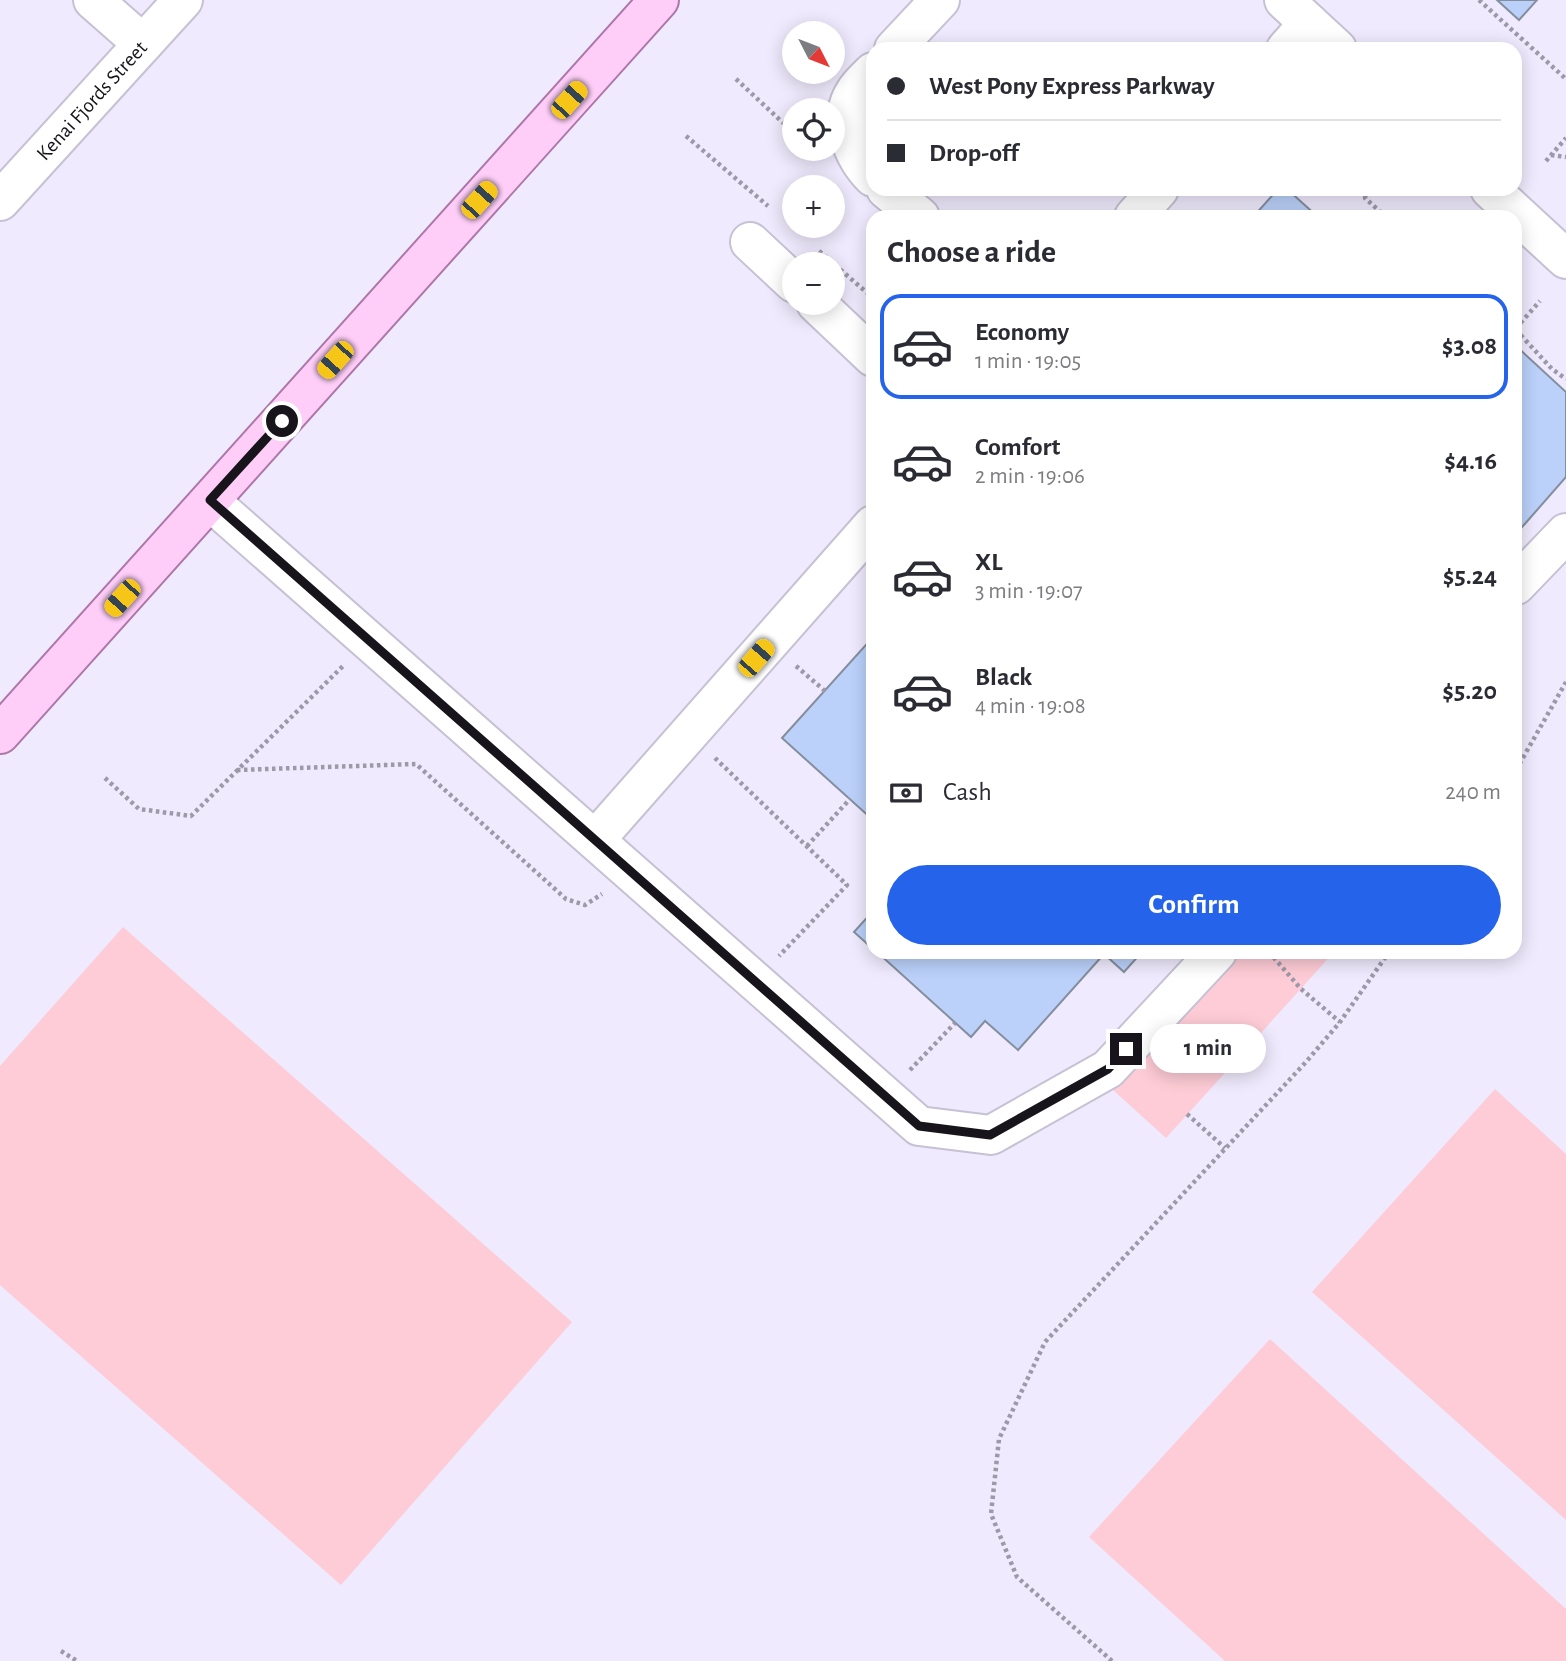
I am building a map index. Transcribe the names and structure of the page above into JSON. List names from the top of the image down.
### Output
{
  "streets": {
    "street": ["Kenai Fjords Street"]
  },
  "north": "bottom right",
  "page": {
    "map_buttons": ["+", "−"],
    "banner": ["West Pony Express Parkway", "Drop-off"],
    "heading": "Choose a ride",
    "list": [
      {
        "name": "Economy",
        "note": "1 min · 19:05",
        "value": "$3.08"
      },
      {
        "name": "Comfort",
        "note": "2 min · 19:06",
        "value": "$4.16"
      },
      {
        "name": "XL",
        "note": "3 min · 19:07",
        "value": "$5.24"
      },
      {
        "name": "Black",
        "note": "4 min · 19:08",
        "value": "$5.20"
      }
    ],
    "pay": ["Cash", "240 m"],
    "buttons": "Confirm",
    "bubble": "1 min"
  }
}
